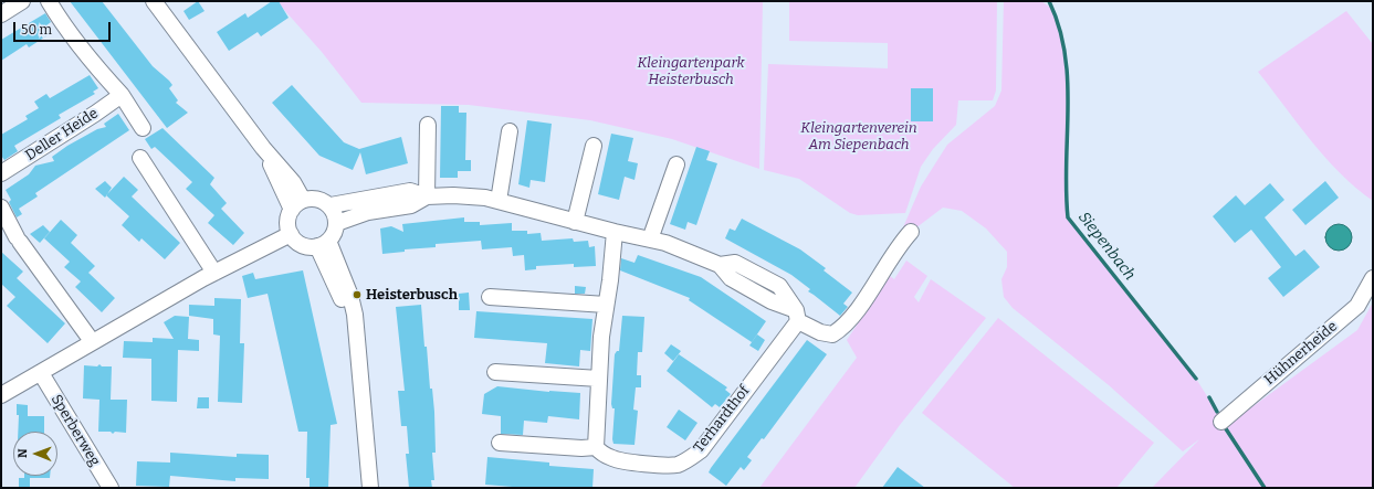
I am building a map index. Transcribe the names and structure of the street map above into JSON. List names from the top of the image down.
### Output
{
  "streets": {
    "street": [
      "Deller Heide",
      "Hühnerheide",
      "Terhardthof",
      "Sperberweg"
    ]
  },
  "water": ["Siepenbach"],
  "parks": ["Kleingartenpark Heisterbusch", "Kleingartenverein Am Siepenbach"],
  "places": ["Heisterbusch"],
  "scale_bar": "50 m",
  "north": "left"
}
